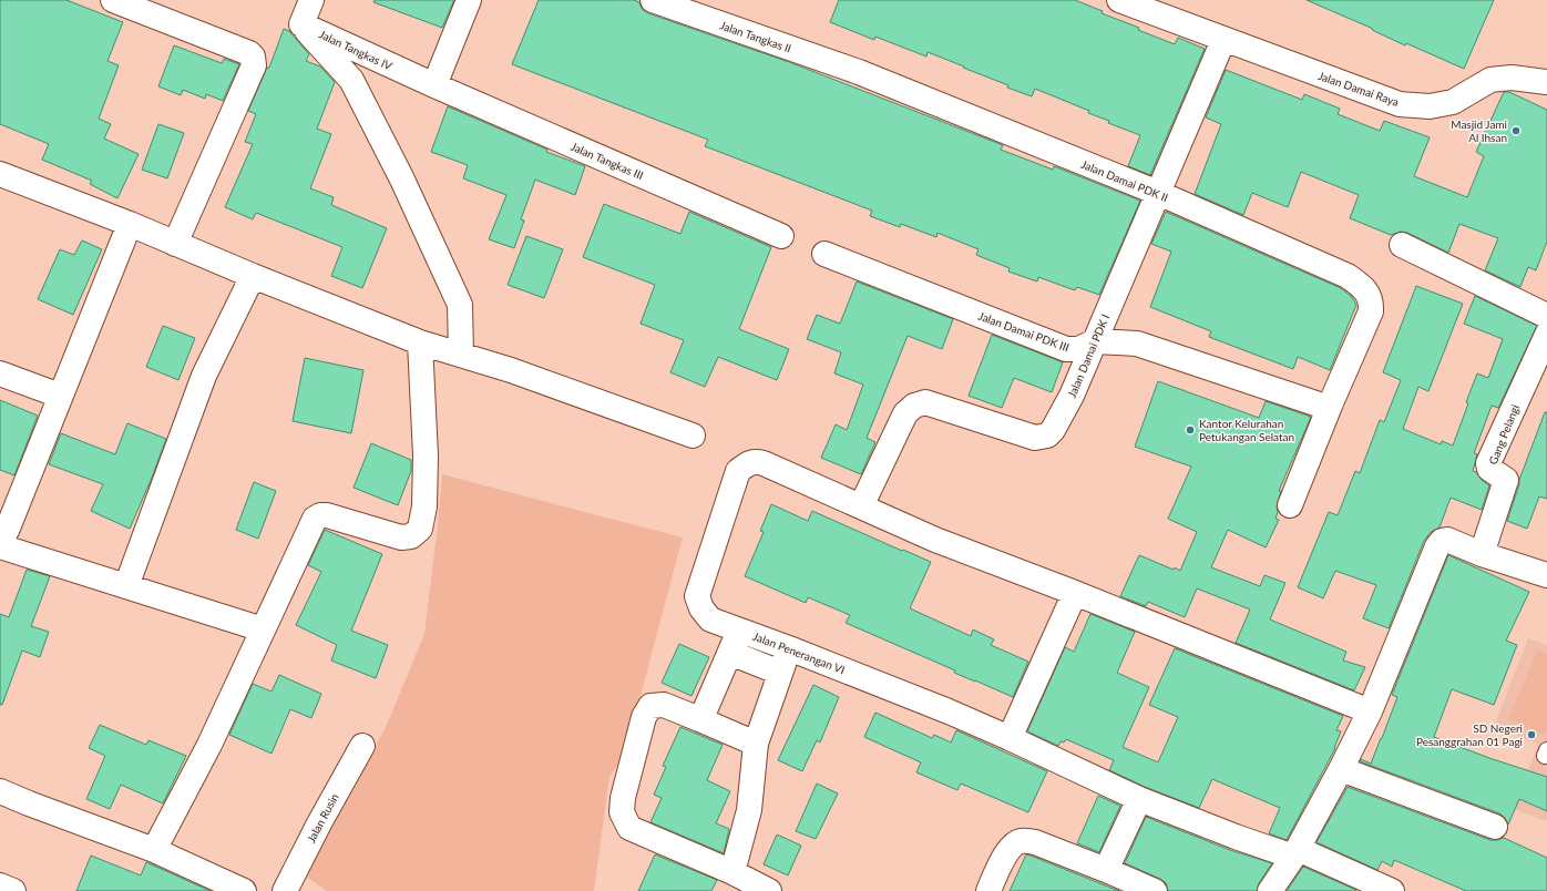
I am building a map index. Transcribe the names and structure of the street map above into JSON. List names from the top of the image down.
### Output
{
  "streets": {
    "street": [
      "Jalan Tangkas II",
      "Jalan Tangkas IV",
      "Jalan Damai Raya",
      "Jalan Tangkas III",
      "Jalan Damai PDK II",
      "Jalan Damai PDK III",
      "Jalan Damai PDK I",
      "Gang Pelangi",
      "Jalan Penerangan VI",
      "Jalan Rusin"
    ]
  },
  "crossings": [
    ["Jalan Tangkas II", "Jalan Damai PDK II"],
    ["Jalan Tangkas IV", "Jalan Tangkas III"],
    ["Jalan Damai Raya", "Jalan Damai PDK I"],
    ["Jalan Damai PDK II", "Jalan Damai PDK III"],
    ["Jalan Damai PDK II", "Jalan Damai PDK I"],
    ["Jalan Damai PDK III", "Jalan Damai PDK I"]
  ],
  "places": ["Masjid Jami Al Ihsan", "Kantor Kelurahan Petukangan Selatan", "SD Negeri Pesanggrahan 01 Pagi"]
}
